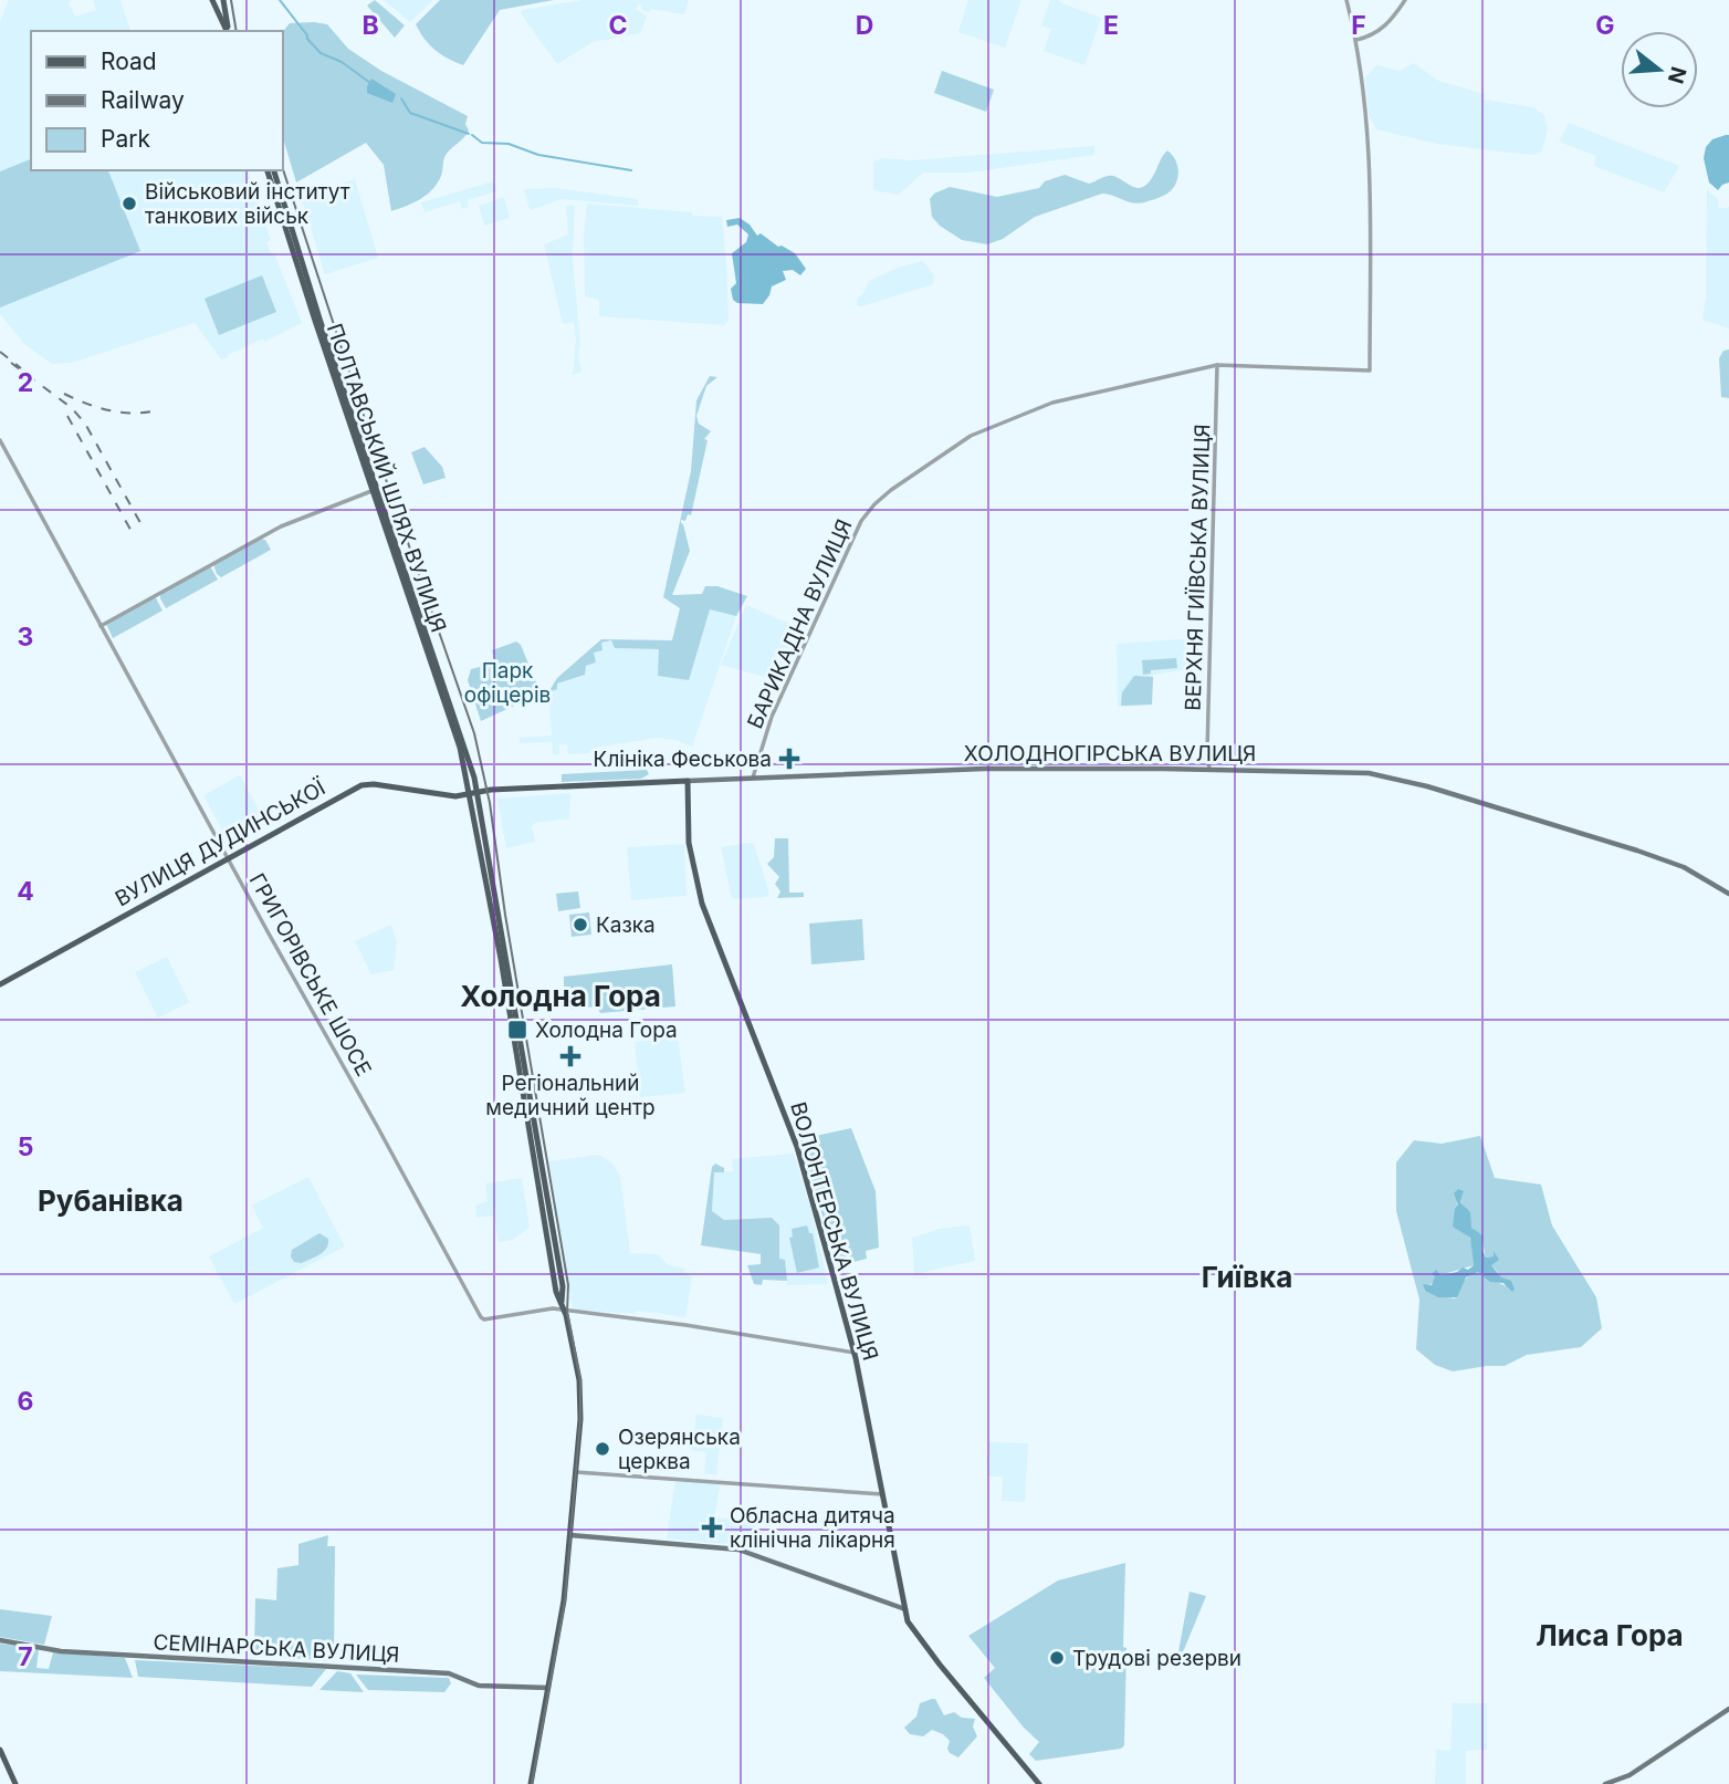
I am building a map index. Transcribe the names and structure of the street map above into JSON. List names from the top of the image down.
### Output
{
  "streets": {
    "main road": [
      "ПОЛТАВСЬКИЙ ШЛЯХ ВУЛИЦЯ",
      "ХОЛОДНОГІРСЬКА ВУЛИЦЯ",
      "ВУЛИЦЯ ДУДИНСЬКОЇ",
      "ВОЛОНТЕРСЬКА ВУЛИЦЯ",
      "СЕМІНАРСЬКА ВУЛИЦЯ"
    ],
    "street": ["ВЕРХНЯ ГИЇВСЬКА ВУЛИЦЯ", "БАРИКАДНА ВУЛИЦЯ", "ГРИГОРІВСЬКЕ ШОСЕ"]
  },
  "crossings": [
    ["ПОЛТАВСЬКИЙ ШЛЯХ ВУЛИЦЯ", "ХОЛОДНОГІРСЬКА ВУЛИЦЯ"],
    ["ПОЛТАВСЬКИЙ ШЛЯХ ВУЛИЦЯ", "ВУЛИЦЯ ДУДИНСЬКОЇ"],
    ["ПОЛТАВСЬКИЙ ШЛЯХ ВУЛИЦЯ", "ГРИГОРІВСЬКЕ ШОСЕ"],
    ["ПОЛТАВСЬКИЙ ШЛЯХ ВУЛИЦЯ", "СЕМІНАРСЬКА ВУЛИЦЯ"],
    ["ВЕРХНЯ ГИЇВСЬКА ВУЛИЦЯ", "БАРИКАДНА ВУЛИЦЯ"],
    ["ВЕРХНЯ ГИЇВСЬКА ВУЛИЦЯ", "ХОЛОДНОГІРСЬКА ВУЛИЦЯ"],
    ["БАРИКАДНА ВУЛИЦЯ", "ХОЛОДНОГІРСЬКА ВУЛИЦЯ"],
    ["ХОЛОДНОГІРСЬКА ВУЛИЦЯ", "ВУЛИЦЯ ДУДИНСЬКОЇ"],
    ["ХОЛОДНОГІРСЬКА ВУЛИЦЯ", "ВОЛОНТЕРСЬКА ВУЛИЦЯ"],
    ["ВУЛИЦЯ ДУДИНСЬКОЇ", "ГРИГОРІВСЬКЕ ШОСЕ"]
  ],
  "districts": [
    "Холодна Гора",
    "Рубанівка",
    "Гиївка",
    "Лиса Гора"
  ],
  "parks": ["Парк офіцерів"],
  "places": {
    "other": [
      "Військовий інститут танкових військ",
      "Казка",
      "Озерянська церква",
      "Трудові резерви"
    ],
    "health": ["Клініка Феськова", "Регіональний медичний центр", "Обласна дитяча клінічна лікарня"],
    "transit": ["Холодна Гора"]
  },
  "legend": ["Road", "Railway", "Park"],
  "north": "right",
  "grid": {
    "columns": [
      "B",
      "C",
      "D",
      "E",
      "F",
      "G"
    ],
    "rows": [
      "2",
      "3",
      "4",
      "5",
      "6",
      "7"
    ]
  }
}
